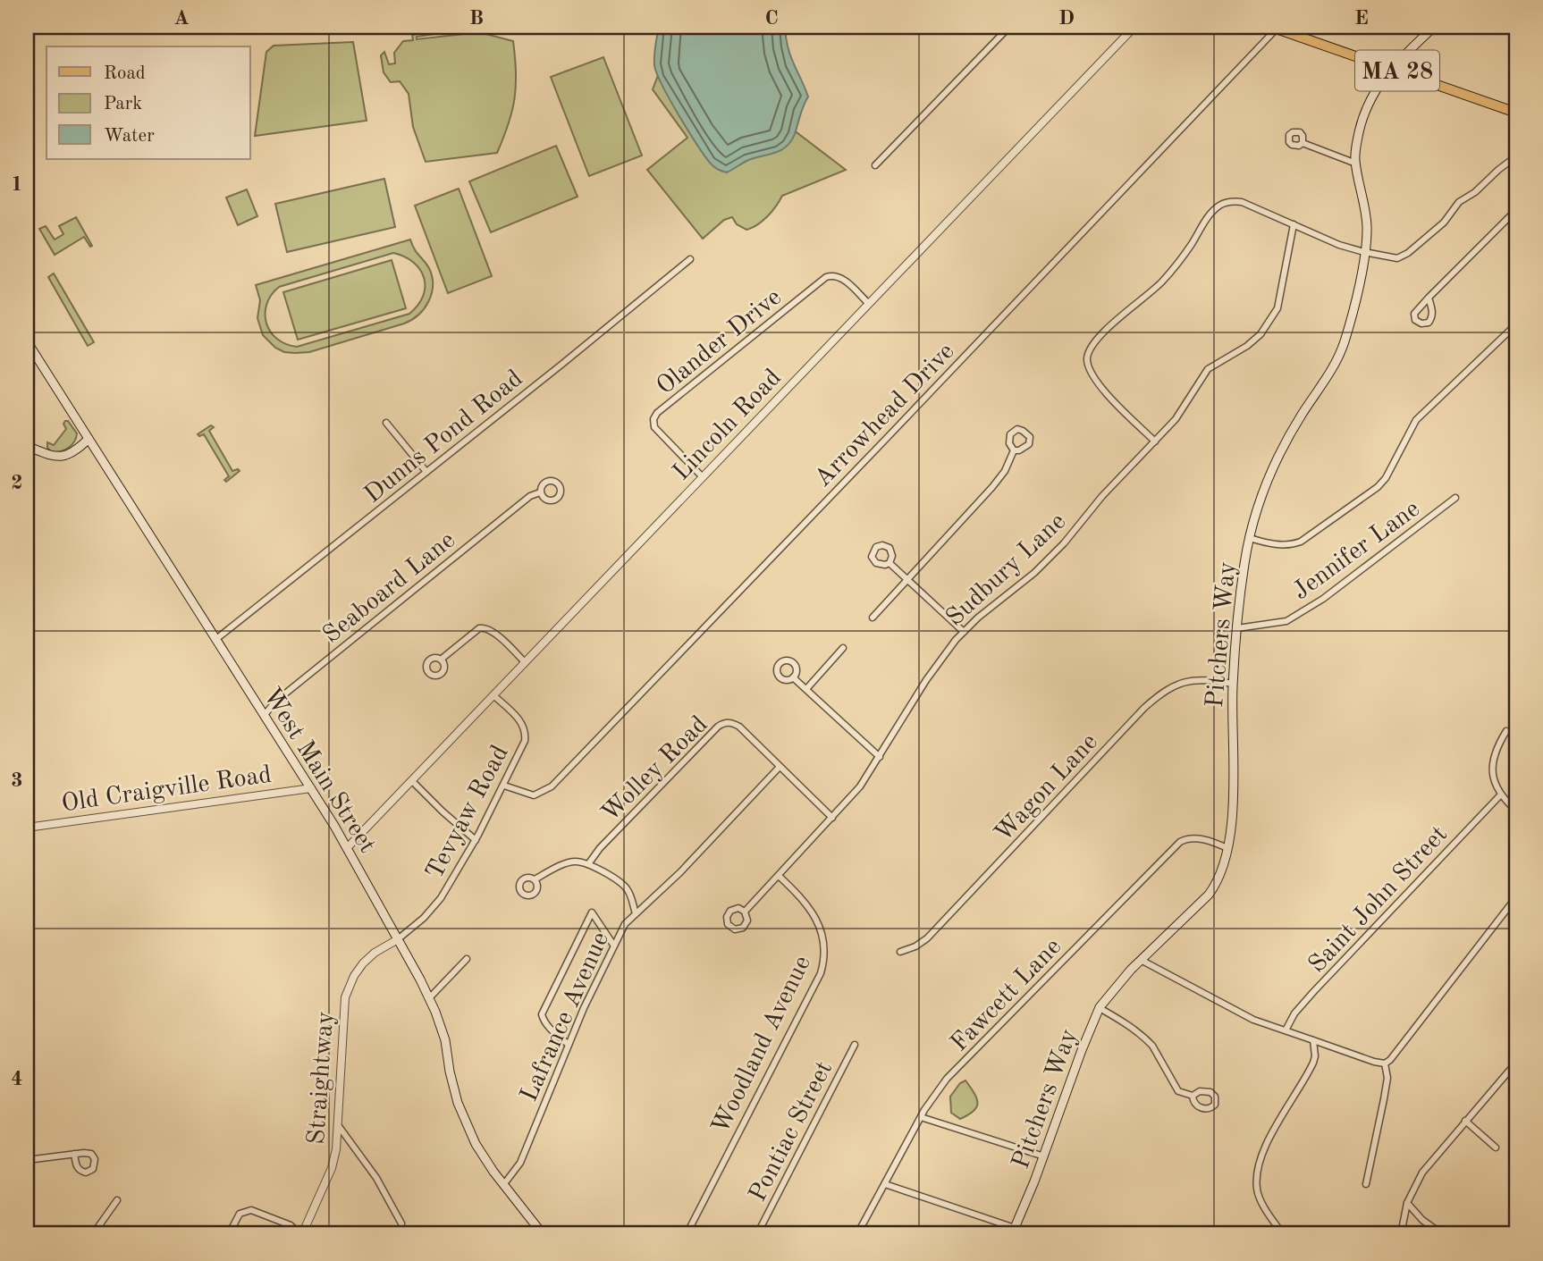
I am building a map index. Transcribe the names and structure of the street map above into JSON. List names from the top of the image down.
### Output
{
  "streets": {
    "main road": ["MA 28", "Pitchers Way", "West Main Street"],
    "street": [
      "Olander Drive",
      "Arrowhead Drive",
      "Lincoln Road",
      "Dunns Pond Road",
      "Jennifer Lane",
      "Sudbury Lane",
      "Seaboard Lane",
      "Wolley Road",
      "Wagon Lane",
      "Old Craigville Road",
      "Tevyaw Road",
      "Saint John Street",
      "Fawcett Lane",
      "Lafrance Avenue",
      "Woodland Avenue",
      "Straightway",
      "Pontiac Street"
    ]
  },
  "crossings": [
    ["MA 28", "Arrowhead Drive"],
    ["MA 28", "Pitchers Way"],
    ["Olander Drive", "Lincoln Road"],
    ["Arrowhead Drive", "Tevyaw Road"],
    ["Lincoln Road", "West Main Street"],
    ["Lincoln Road", "Tevyaw Road"],
    ["Dunns Pond Road", "West Main Street"],
    ["Jennifer Lane", "Pitchers Way"],
    ["Sudbury Lane", "Wolley Road"],
    ["Sudbury Lane", "Woodland Avenue"],
    ["Seaboard Lane", "West Main Street"],
    ["Pitchers Way", "Wagon Lane"],
    ["Pitchers Way", "Fawcett Lane"],
    ["Wolley Road", "Lafrance Avenue"],
    ["West Main Street", "Old Craigville Road"],
    ["West Main Street", "Tevyaw Road"],
    ["West Main Street", "Lafrance Avenue"],
    ["West Main Street", "Straightway"],
    ["Tevyaw Road", "Straightway"]
  ],
  "legend": ["Road", "Park", "Water"],
  "grid": {
    "columns": [
      "A",
      "B",
      "C",
      "D",
      "E"
    ],
    "rows": [
      "1",
      "2",
      "3",
      "4"
    ]
  }
}
